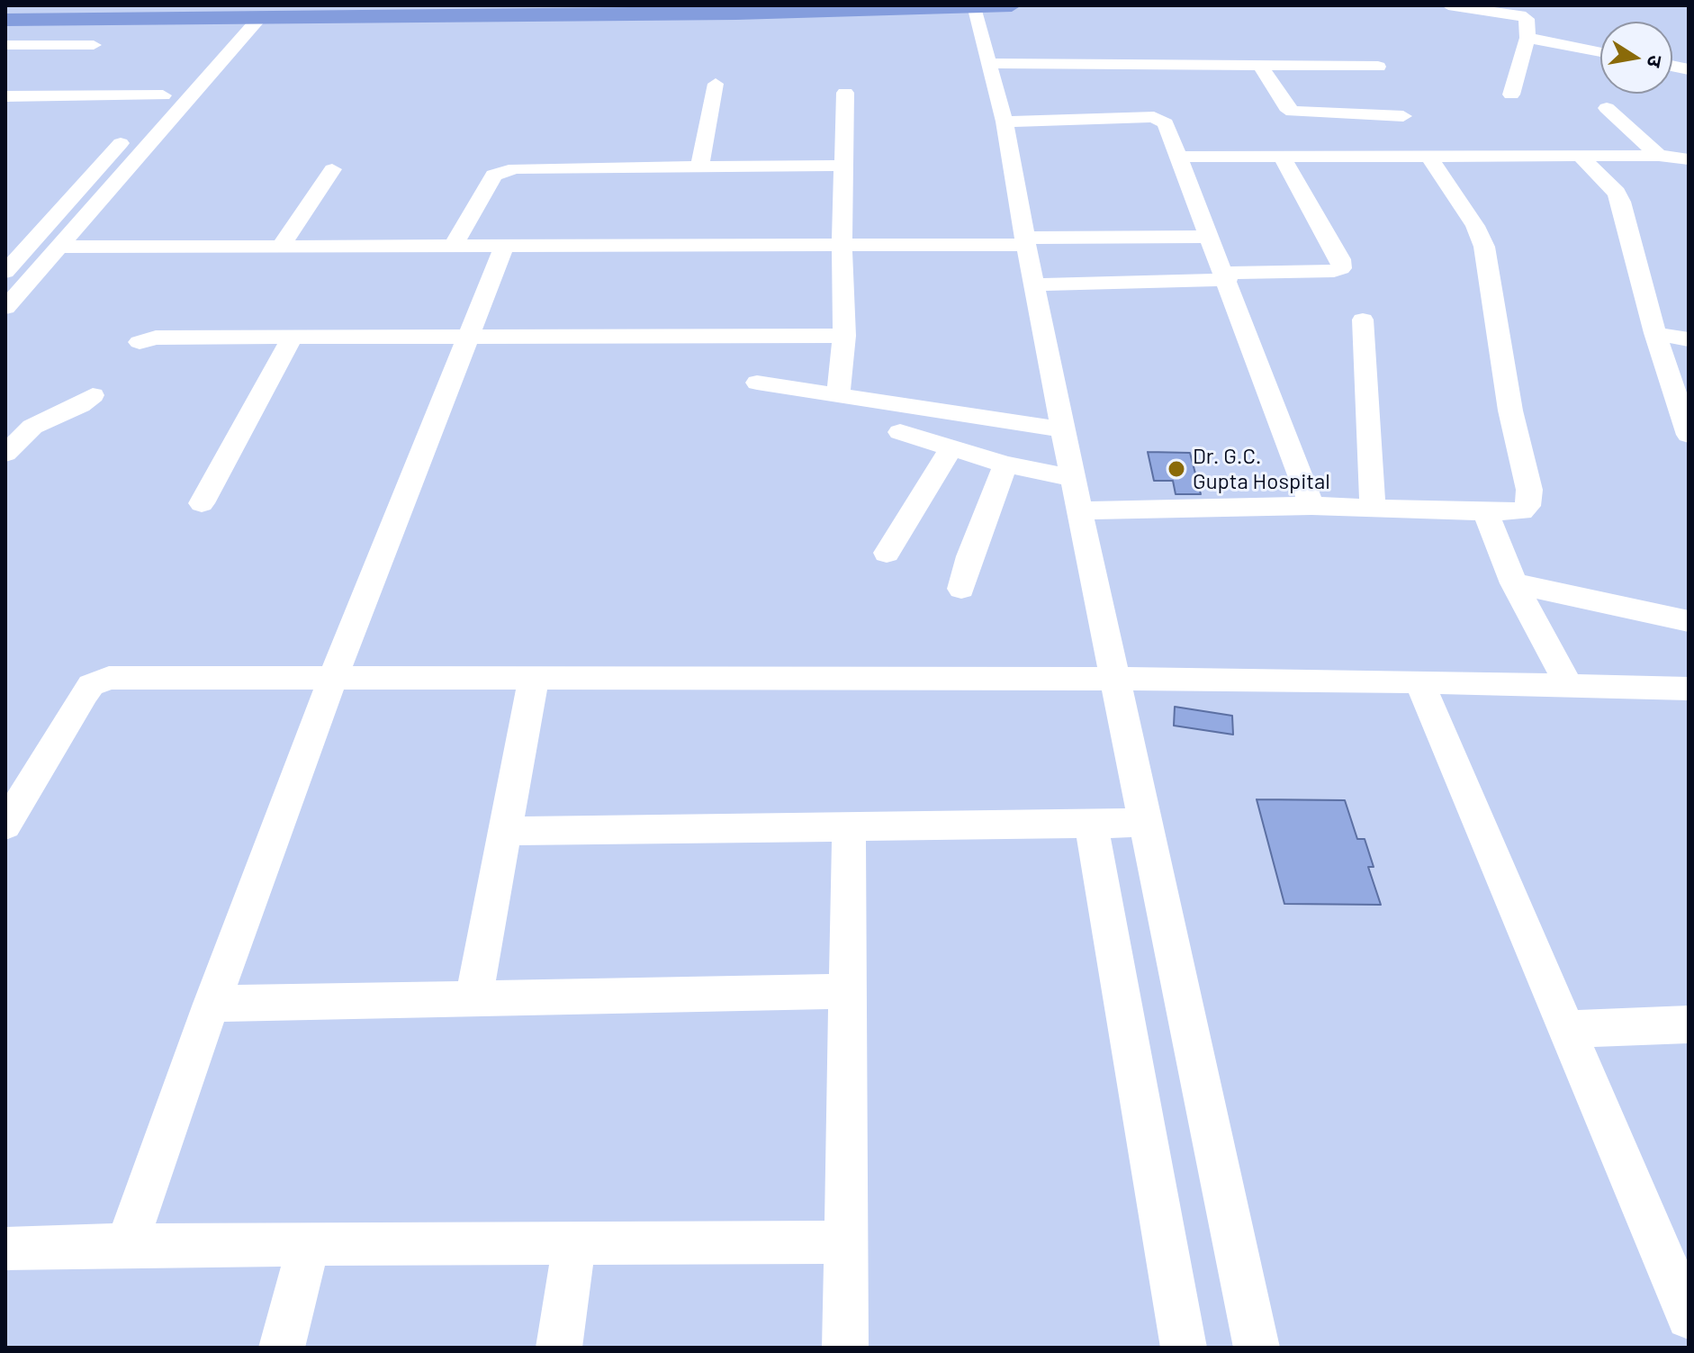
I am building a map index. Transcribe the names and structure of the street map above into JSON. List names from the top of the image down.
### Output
{
  "places": ["Dr. G.C. Gupta Hospital"],
  "north": "right"
}
